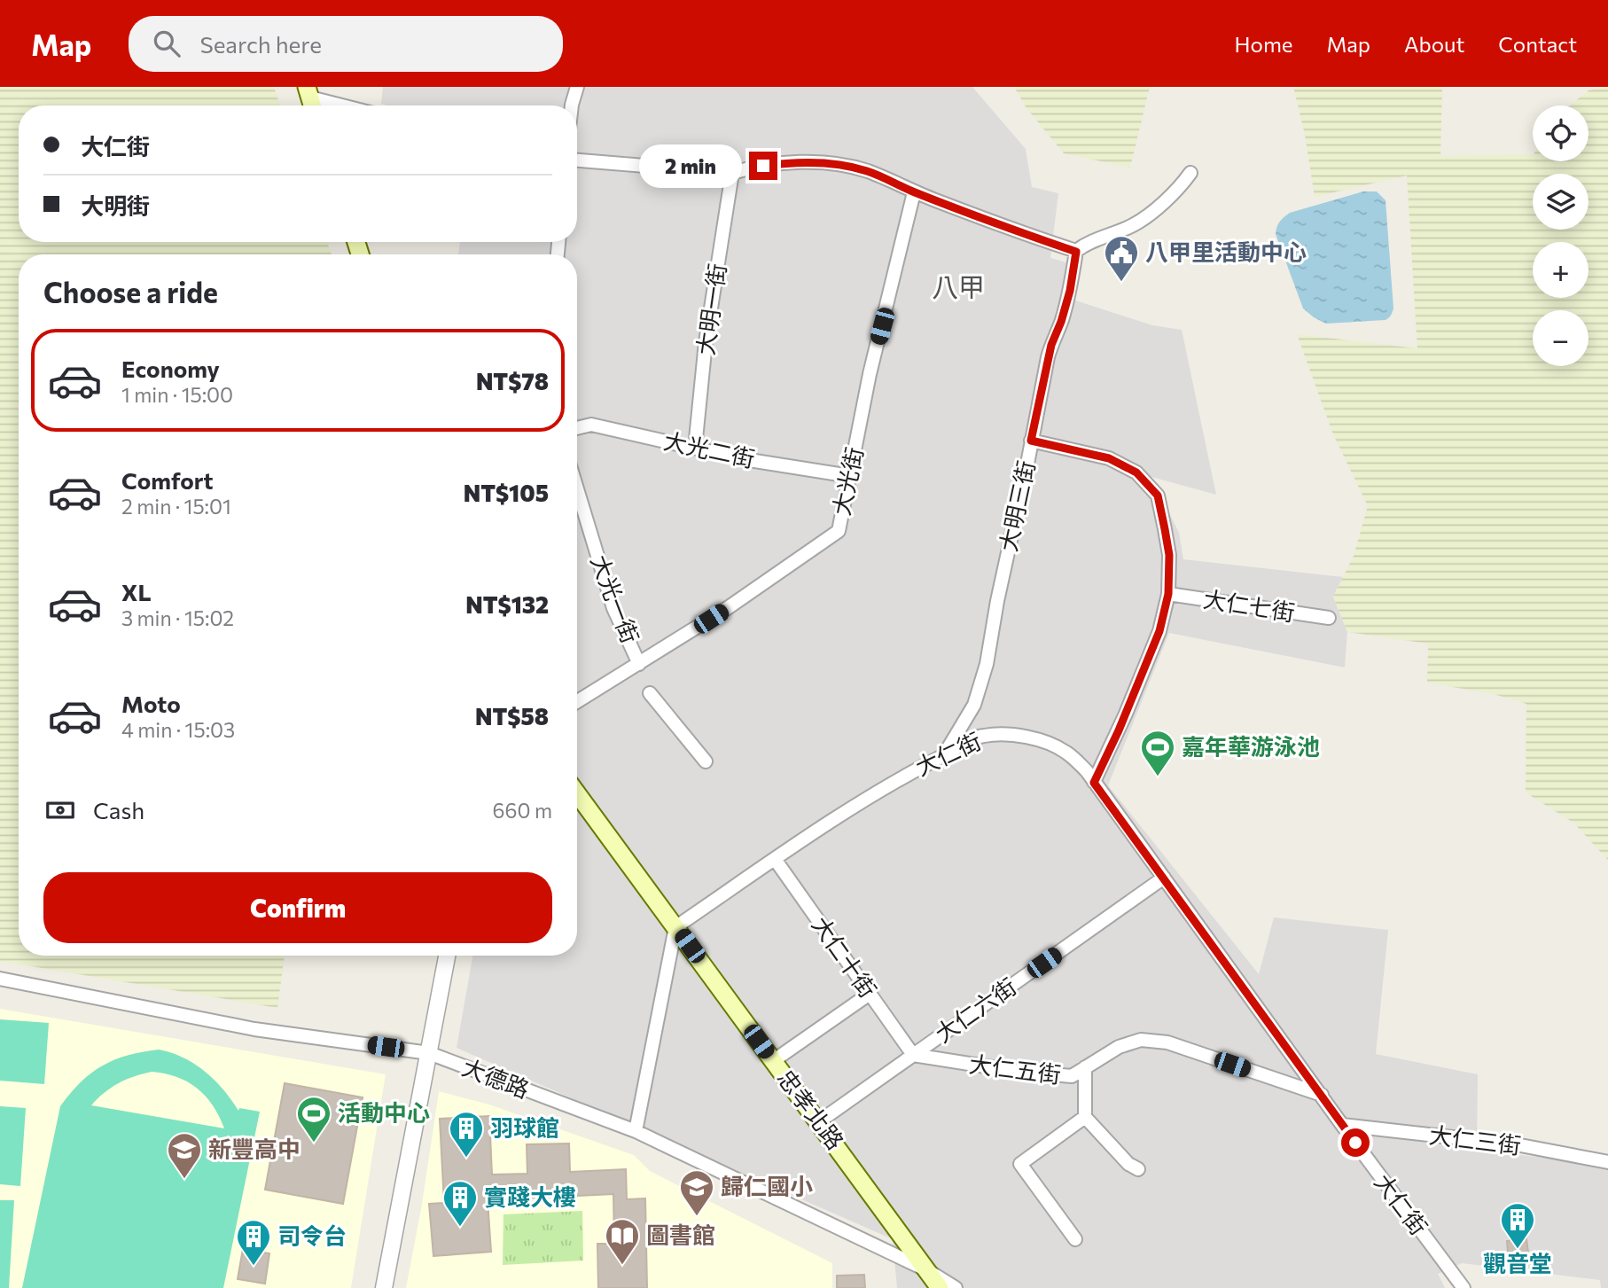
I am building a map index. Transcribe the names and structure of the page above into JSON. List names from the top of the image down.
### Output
{
  "streets": {
    "main road": ["忠孝北路"],
    "street": [
      "大明一街",
      "大光二街",
      "大光街",
      "大明三街",
      "大光一街",
      "大仁七街",
      "大仁街",
      "大仁十街",
      "大仁六街",
      "大仁五街",
      "大德路",
      "大仁三街"
    ]
  },
  "crossings": [
    ["大明一街", "大光二街"],
    ["大光二街", "大光街"],
    ["大光街", "大光一街"],
    ["大明三街", "大仁街"],
    ["大仁街", "大仁十街"],
    ["大仁街", "大仁六街"],
    ["大仁街", "大仁五街"],
    ["大仁街", "忠孝北路"],
    ["大仁街", "大仁三街"],
    ["大仁十街", "大仁六街"],
    ["大仁十街", "大仁五街"],
    ["大仁六街", "大仁五街"],
    ["大仁六街", "忠孝北路"],
    ["大德路", "忠孝北路"]
  ],
  "districts": ["八甲"],
  "places": {
    "public building": ["八甲里活動中心"],
    "sports": ["嘉年華游泳池", "活動中心"],
    "building": [
      "羽球館",
      "實踐大樓",
      "觀音堂",
      "司令台"
    ],
    "school or university": ["新豐高中", "歸仁國小"],
    "library": ["圖書館"]
  },
  "page": {
    "header": "Map",
    "search": "Search here",
    "nav": [
      "Home",
      "Map",
      "About",
      "Contact"
    ],
    "map_buttons": ["+", "−"],
    "banner": ["大仁街", "大明街"],
    "bubble": "2 min",
    "heading": "Choose a ride",
    "list": [
      {
        "name": "Economy",
        "note": "1 min · 15:00",
        "value": "NT$78"
      },
      {
        "name": "Comfort",
        "note": "2 min · 15:01",
        "value": "NT$105"
      },
      {
        "name": "XL",
        "note": "3 min · 15:02",
        "value": "NT$132"
      },
      {
        "name": "Moto",
        "note": "4 min · 15:03",
        "value": "NT$58"
      }
    ],
    "pay": ["Cash", "660 m"],
    "buttons": "Confirm"
  }
}
